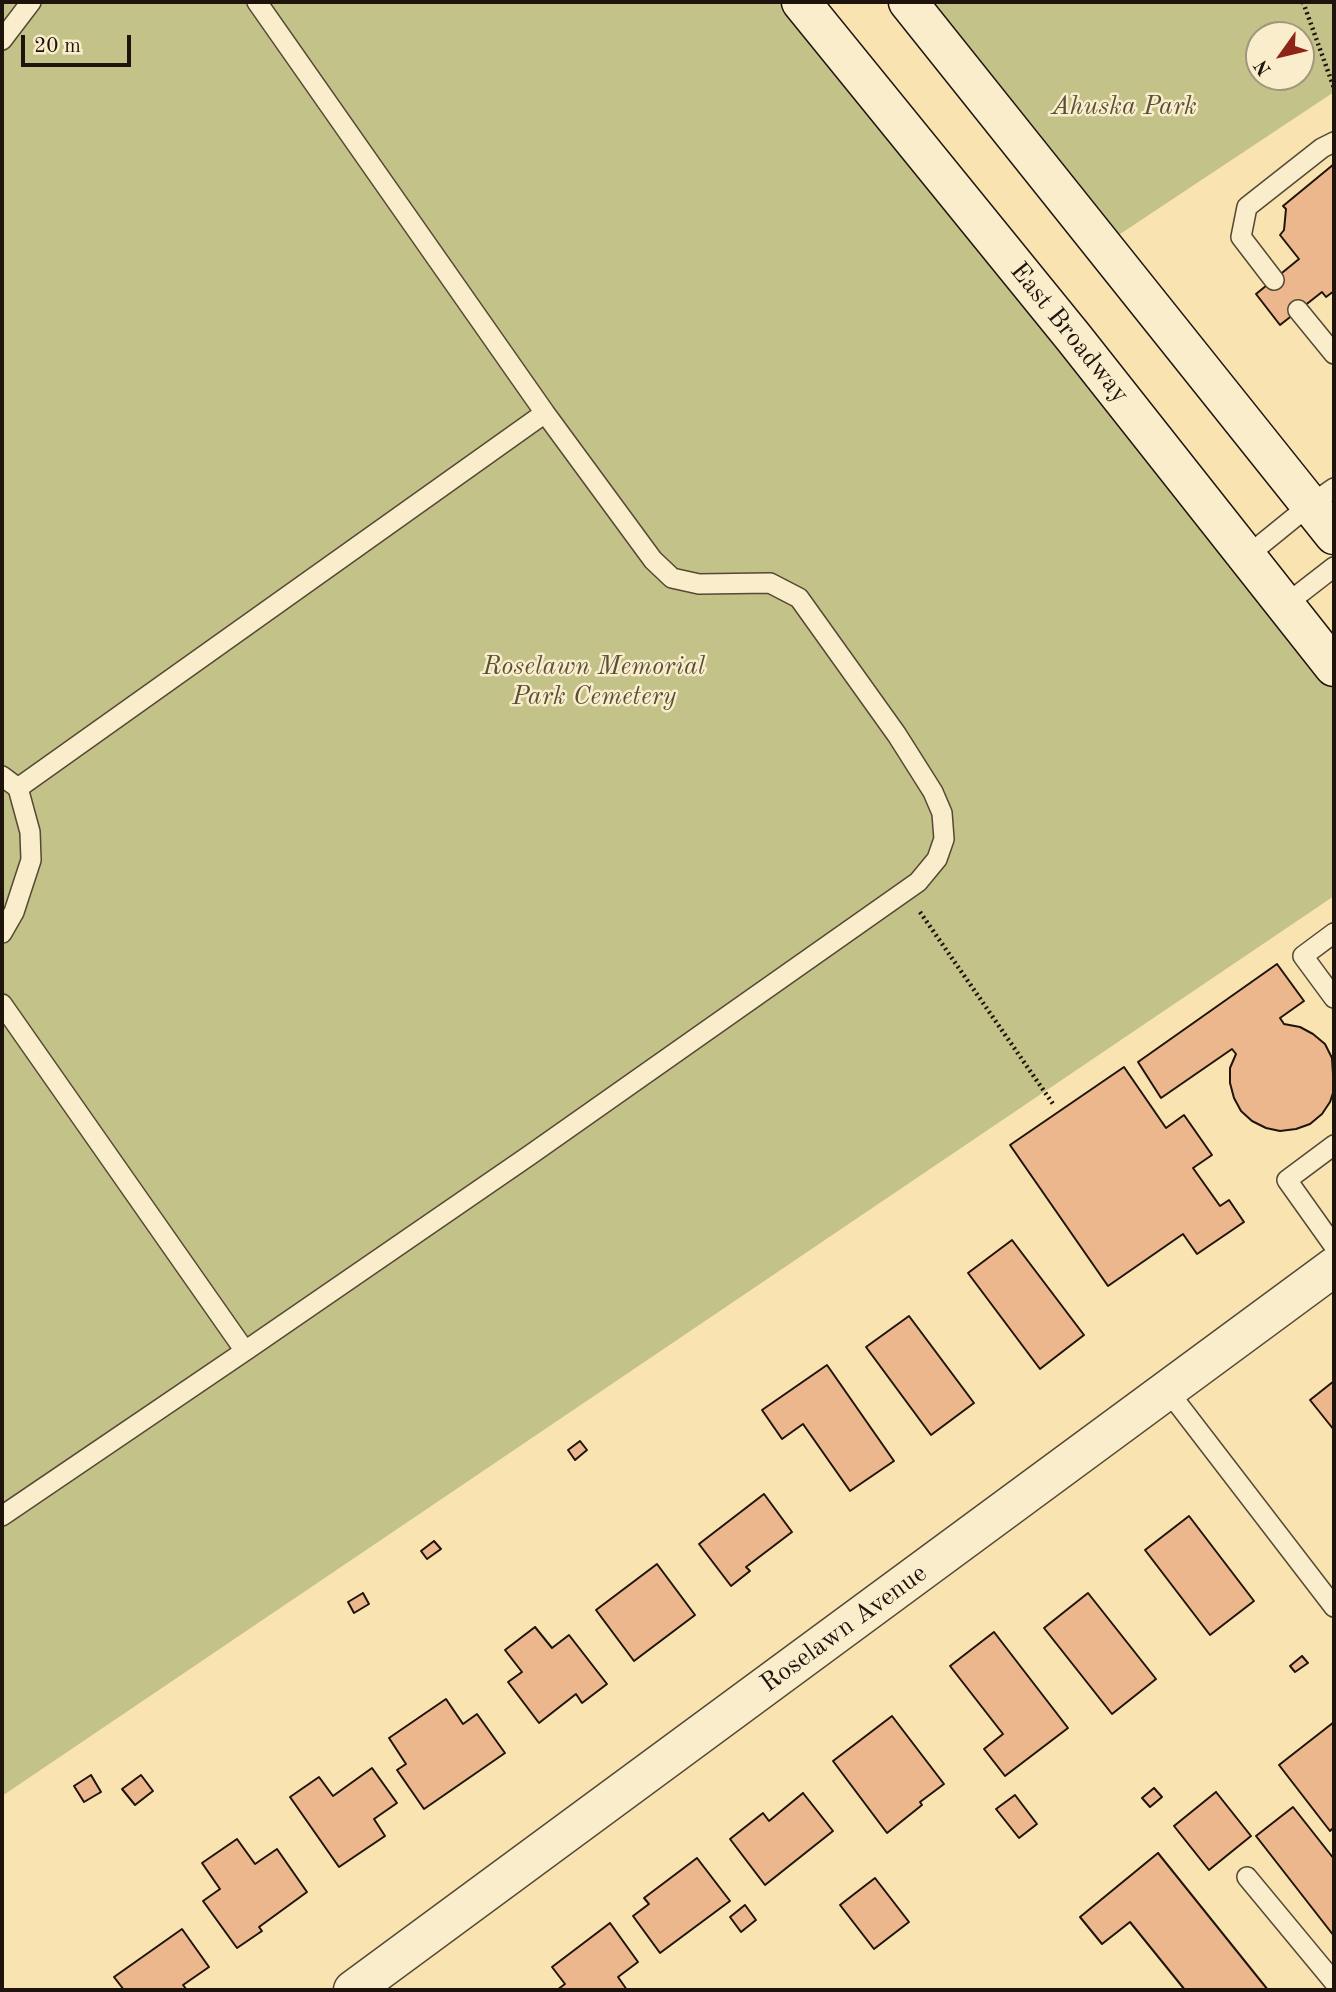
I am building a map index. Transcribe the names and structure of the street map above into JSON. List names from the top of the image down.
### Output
{
  "streets": {
    "street": ["East Broadway", "Roselawn Avenue"]
  },
  "parks": ["Ahuska Park", "Roselawn Memorial Park Cemetery"],
  "scale_bar": "20 m",
  "north": "bottom left"
}
